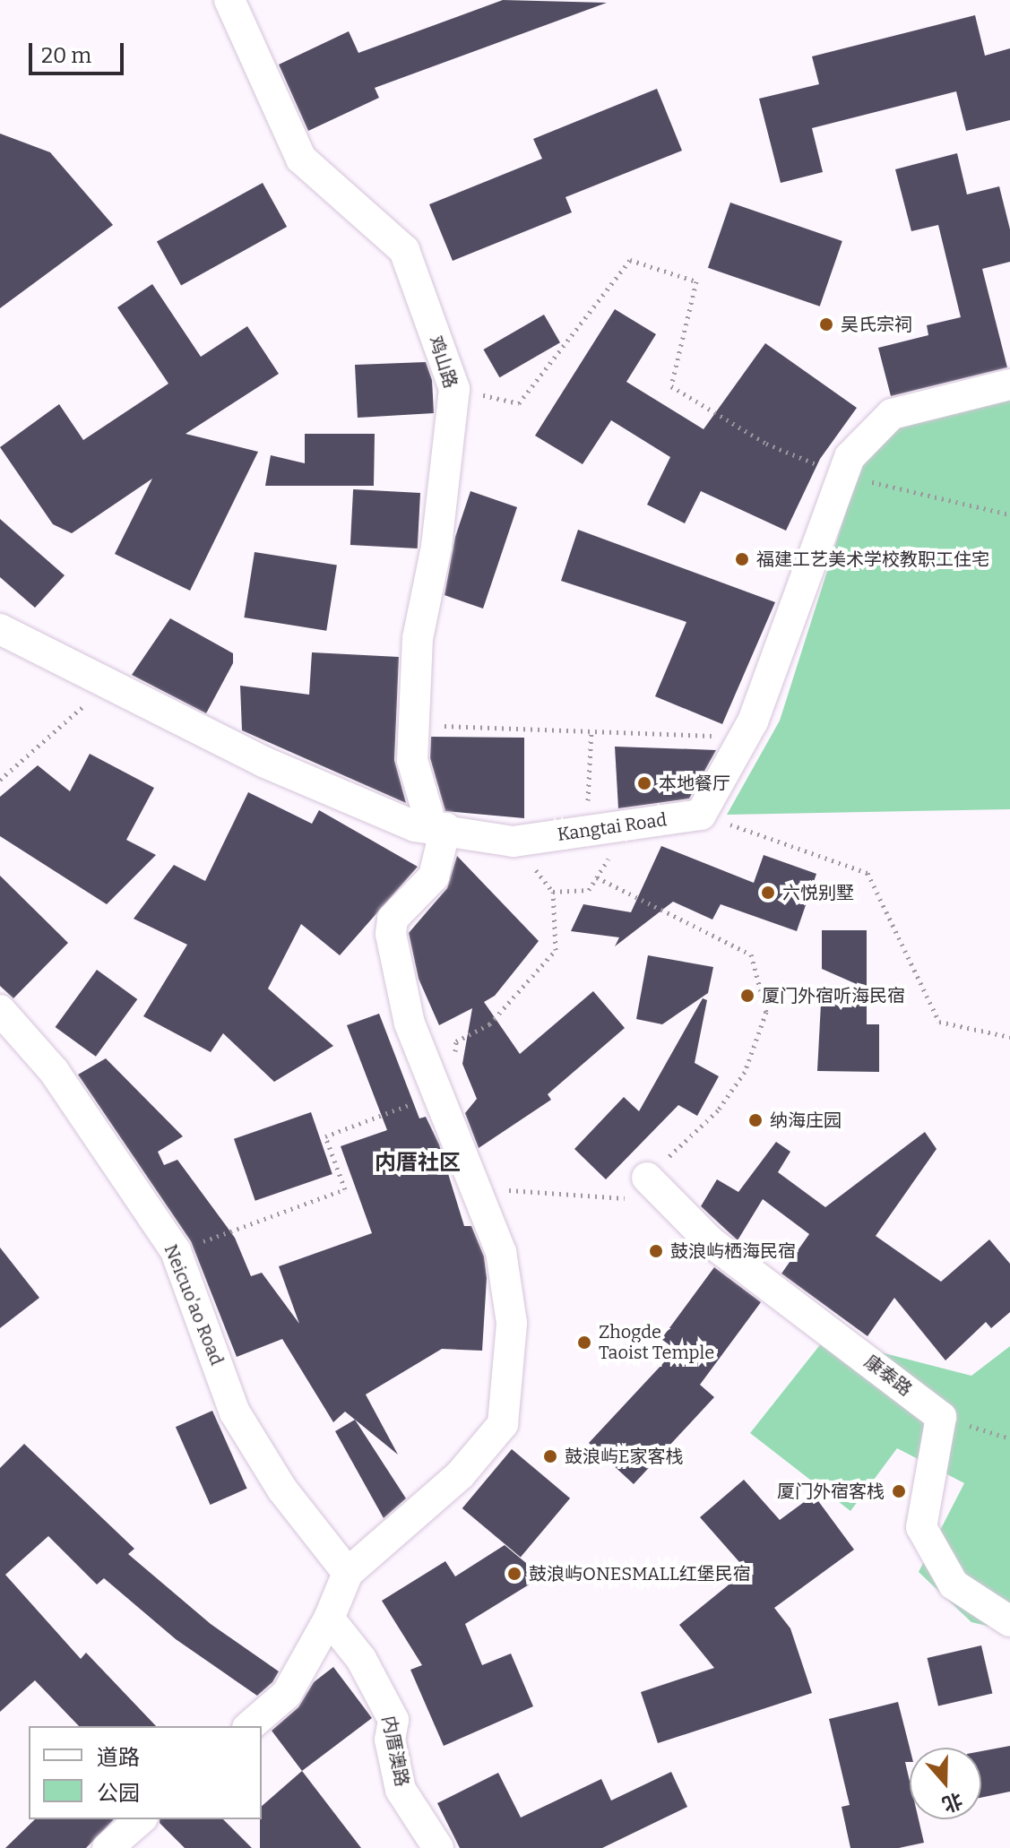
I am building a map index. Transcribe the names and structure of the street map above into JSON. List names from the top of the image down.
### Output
{
  "streets": {
    "street": [
      "鸡山路",
      "Kangtai Road",
      "Neicuo'ao Road",
      "康泰路",
      "内厝澳路"
    ]
  },
  "crossings": [
    ["鸡山路", "Kangtai Road"]
  ],
  "districts": ["内厝社区"],
  "places": [
    "吴氏宗祠",
    "福建工艺美术学校教职工住宅",
    "本地餐厅",
    "六悦别墅",
    "厦门外宿听海民宿",
    "纳海庄园",
    "鼓浪屿栖海民宿",
    "Zhogde Taoist Temple",
    "鼓浪屿E家客栈",
    "厦门外宿客栈",
    "鼓浪屿ONESMALL红堡民宿"
  ],
  "legend": ["道路", "公园"],
  "scale_bar": "20 m",
  "north": "bottom"
}
